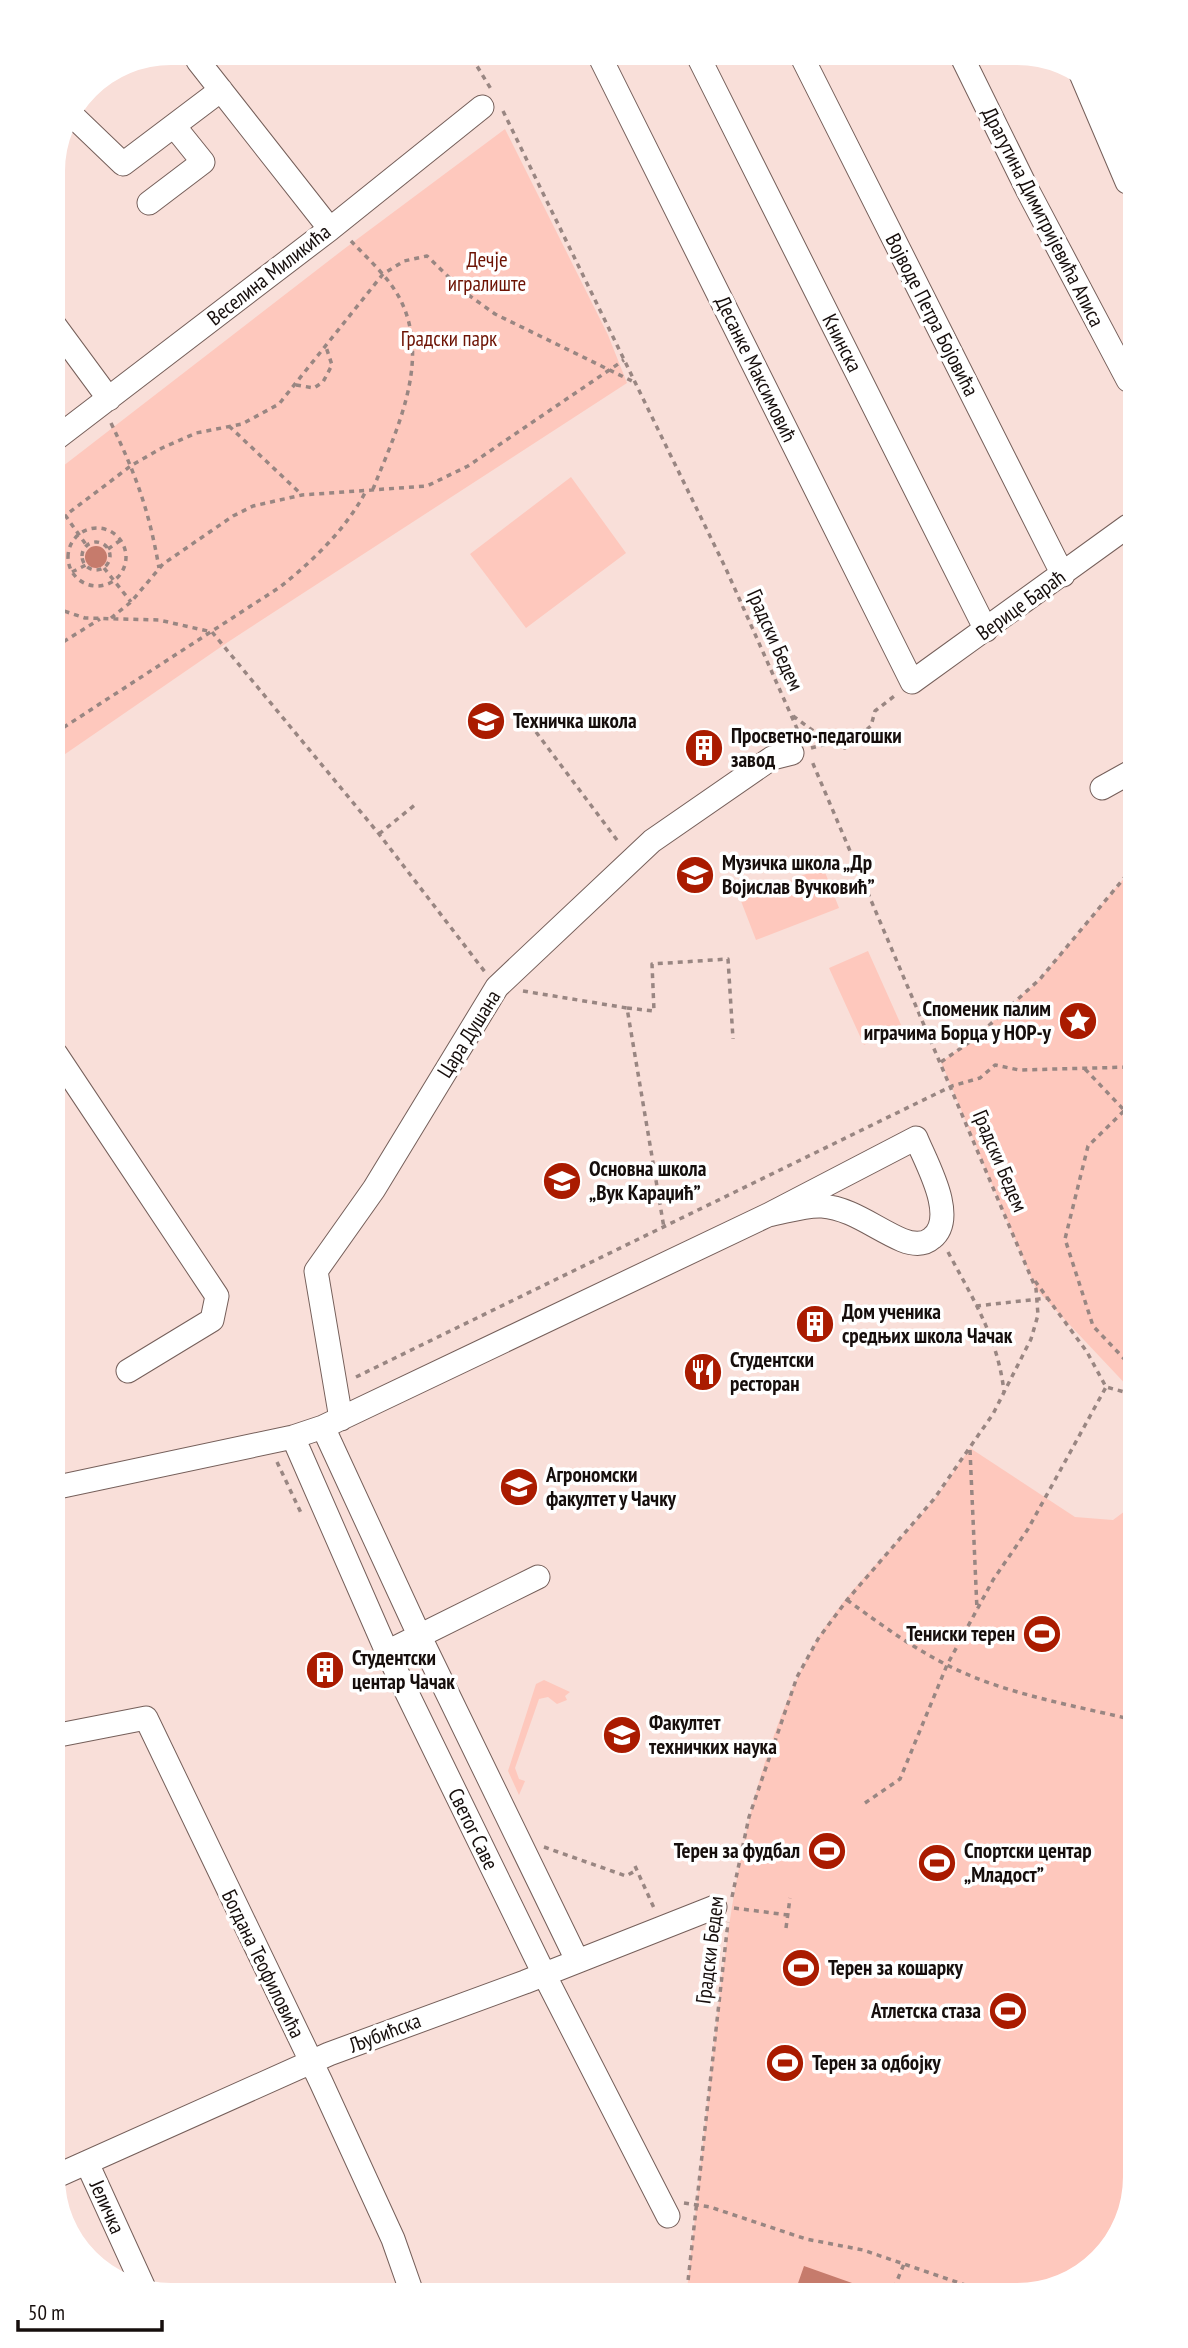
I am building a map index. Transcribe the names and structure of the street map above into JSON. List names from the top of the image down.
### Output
{
  "streets": {
    "street": [
      "Драгутина Димитријевића Аписа",
      "Веселина Миликића",
      "Војводе Петра Бојовића",
      "Книнска",
      "Десанке Максимовић",
      "Верице Бараћ",
      "Цара Душана",
      "Светог Саве",
      "Богдана Теофиловића",
      "Љубићска",
      "Јеличка"
    ],
    "path": ["Градски Бедем"]
  },
  "crossings": [
    ["Веселина Миликића", "Градски Бедем"],
    ["Војводе Петра Бојовића", "Верице Бараћ"],
    ["Книнска", "Верице Бараћ"],
    ["Десанке Максимовић", "Верице Бараћ"],
    ["Градски Бедем", "Цара Душана"],
    ["Градски Бедем", "Љубићска"],
    ["Цара Душана", "Светог Саве"],
    ["Светог Саве", "Љубићска"],
    ["Богдана Теофиловића", "Љубићска"],
    ["Љубићска", "Јеличка"]
  ],
  "parks": ["Дечје игралиште", "Градски парк"],
  "places": {
    "school or university": [
      "Техничка школа",
      "Музичка школа „Др Војислав Вучковић”",
      "Основна школа „Вук Караџић”",
      "Агрономски факултет у Чачку",
      "Факултет техничких наука"
    ],
    "building": ["Просветно-педагошки завод", "Дом ученика средњих школа Чачак", "Студентски центар Чачак"],
    "place": ["Споменик палим играчима Борца у НОР-у"],
    "restaurant": ["Студентски ресторан"],
    "sports": [
      "Тениски терен",
      "Терен за фудбал",
      "Спортски центар „Младост”",
      "Терен за кошарку",
      "Атлетска стаза",
      "Терен за одбојку"
    ]
  },
  "scale_bar": "50 m"
}
